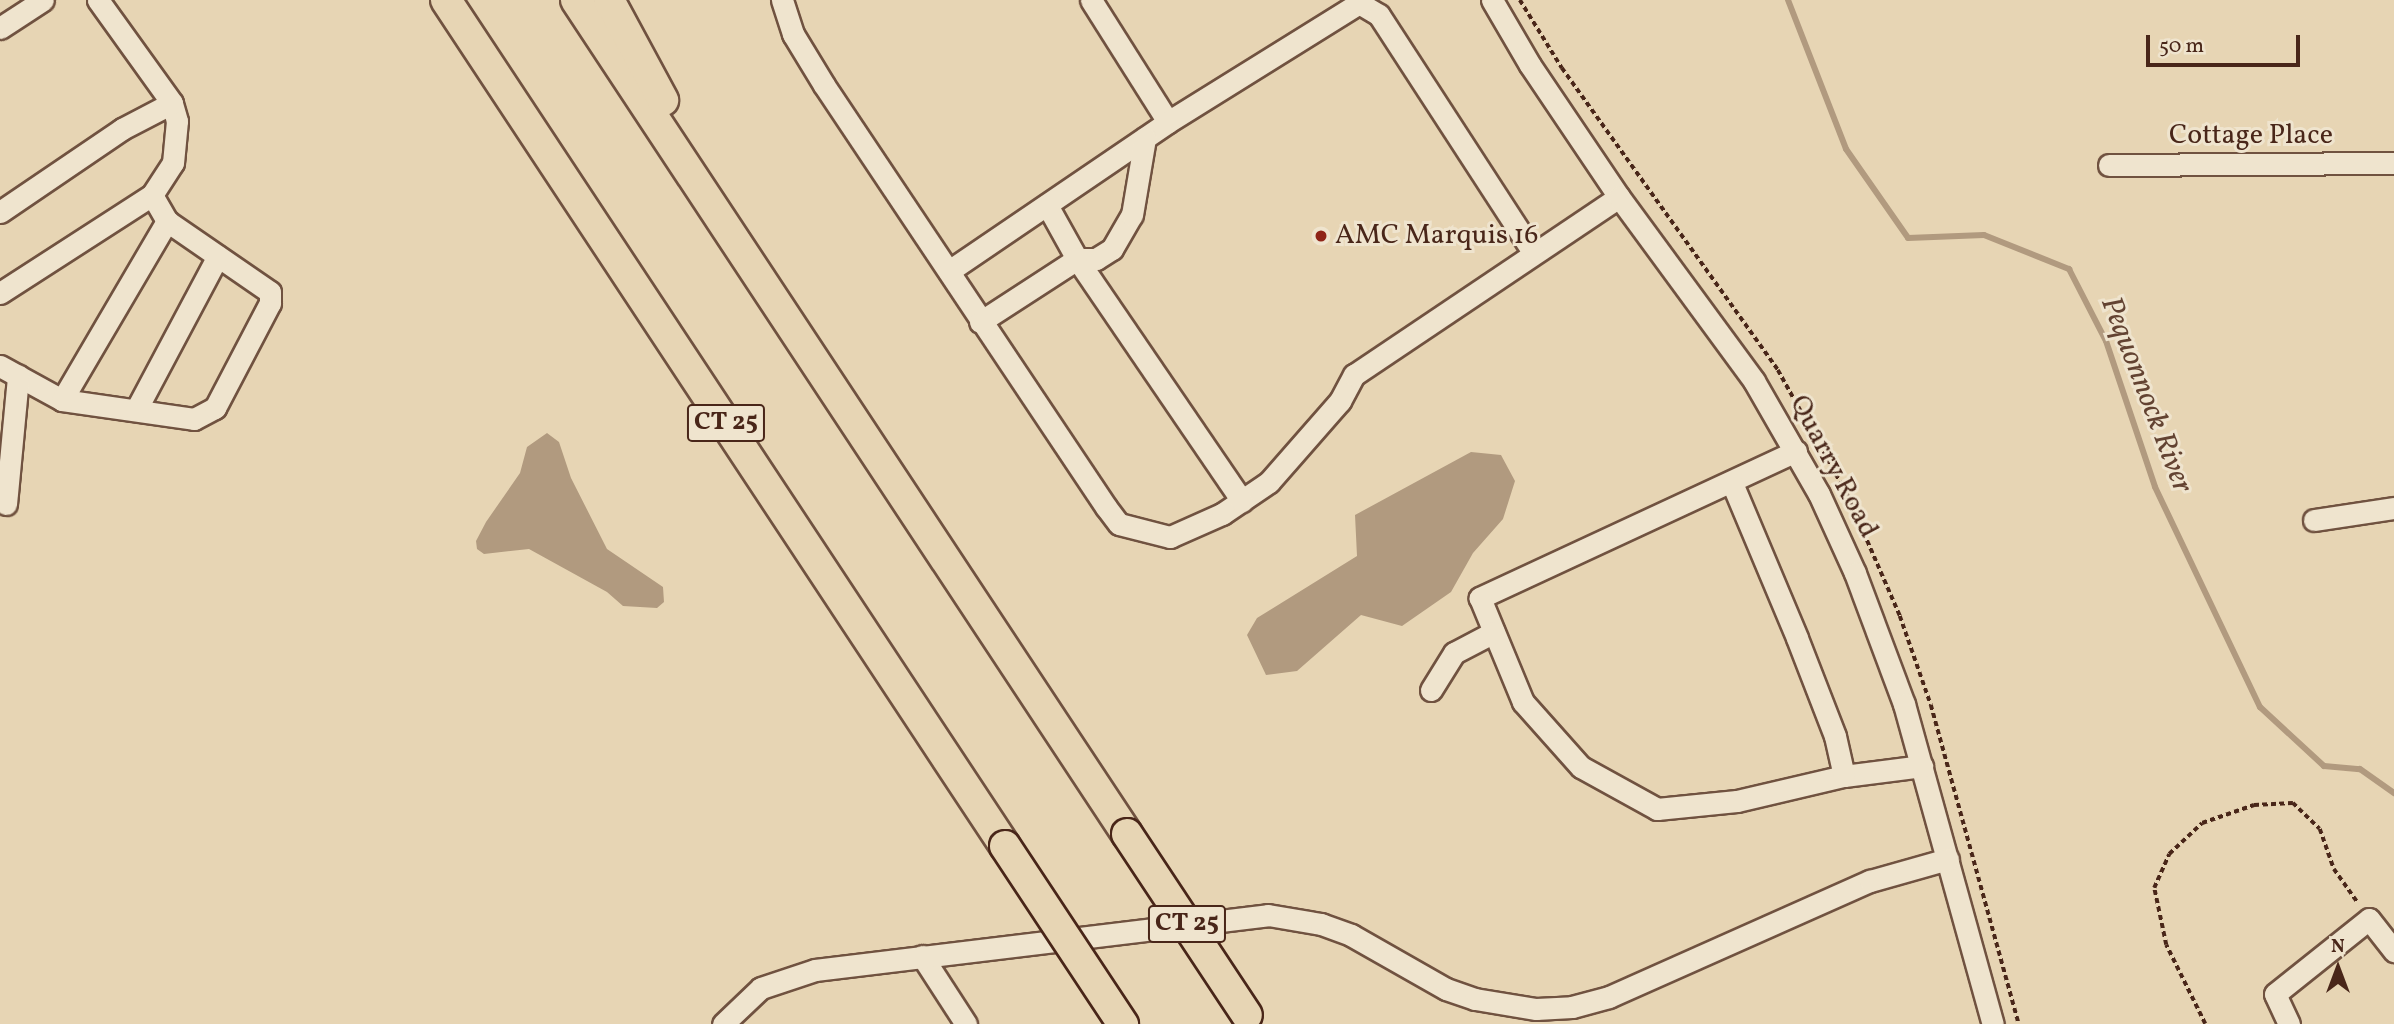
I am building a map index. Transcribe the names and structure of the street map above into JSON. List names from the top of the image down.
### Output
{
  "streets": {
    "highway": ["CT 25"],
    "street": ["Cottage Place", "Quarry Road"]
  },
  "water": ["Pequonnock River"],
  "places": ["AMC Marquis 16"],
  "scale_bar": "50 m",
  "north": "top"
}
